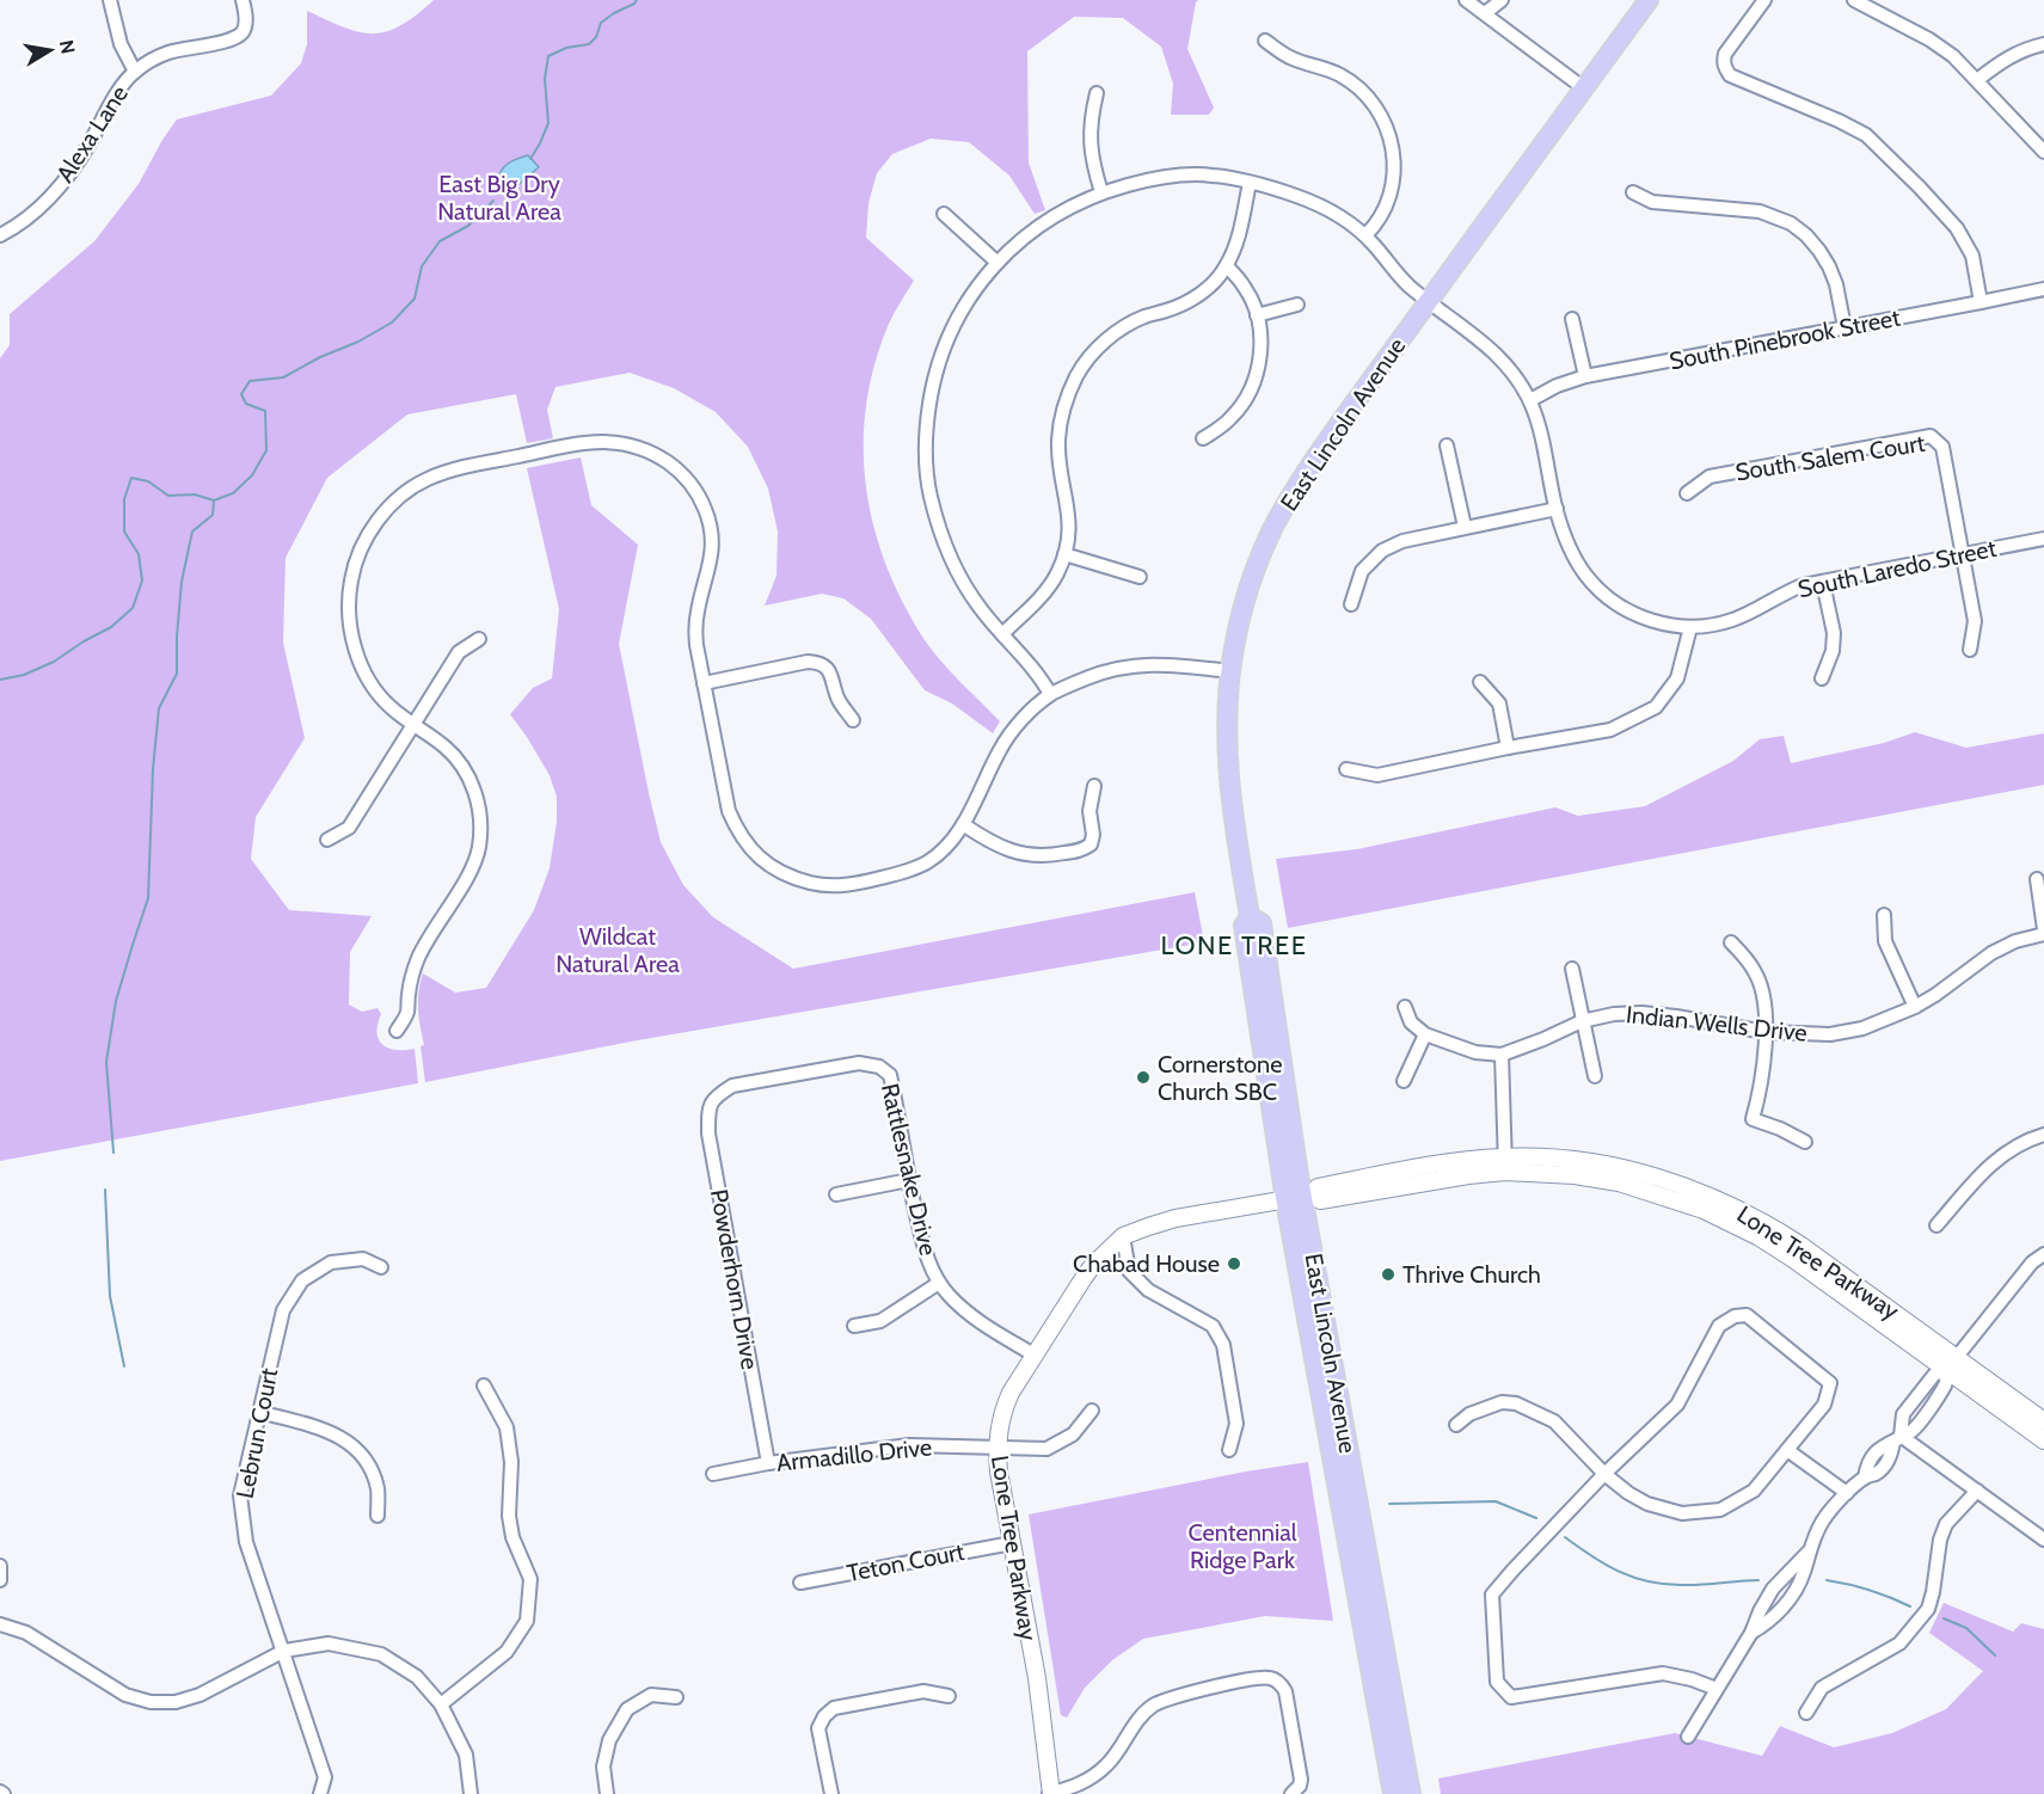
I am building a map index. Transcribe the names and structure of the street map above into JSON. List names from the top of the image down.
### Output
{
  "streets": {
    "main road": ["East Lincoln Avenue"],
    "street": [
      "Alexa Lane",
      "South Pinebrook Street",
      "South Salem Court",
      "South Laredo Street",
      "Indian Wells Drive",
      "Rattlesnake Drive",
      "Lone Tree Parkway",
      "Powderhorn Drive",
      "Lebrun Court",
      "Armadillo Drive",
      "Teton Court"
    ]
  },
  "crossings": [
    ["South Pinebrook Street", "South Laredo Street"],
    ["East Lincoln Avenue", "South Laredo Street"],
    ["East Lincoln Avenue", "Lone Tree Parkway"],
    ["South Salem Court", "South Laredo Street"],
    ["Rattlesnake Drive", "Lone Tree Parkway"],
    ["Rattlesnake Drive", "Powderhorn Drive"],
    ["Lone Tree Parkway", "Armadillo Drive"],
    ["Lone Tree Parkway", "Teton Court"],
    ["Powderhorn Drive", "Armadillo Drive"]
  ],
  "districts": ["LONE TREE"],
  "parks": ["East Big Dry Natural Area", "Wildcat Natural Area", "Centennial Ridge Park"],
  "places": ["Cornerstone Church SBC", "Chabad House", "Thrive Church"],
  "north": "right"
}
